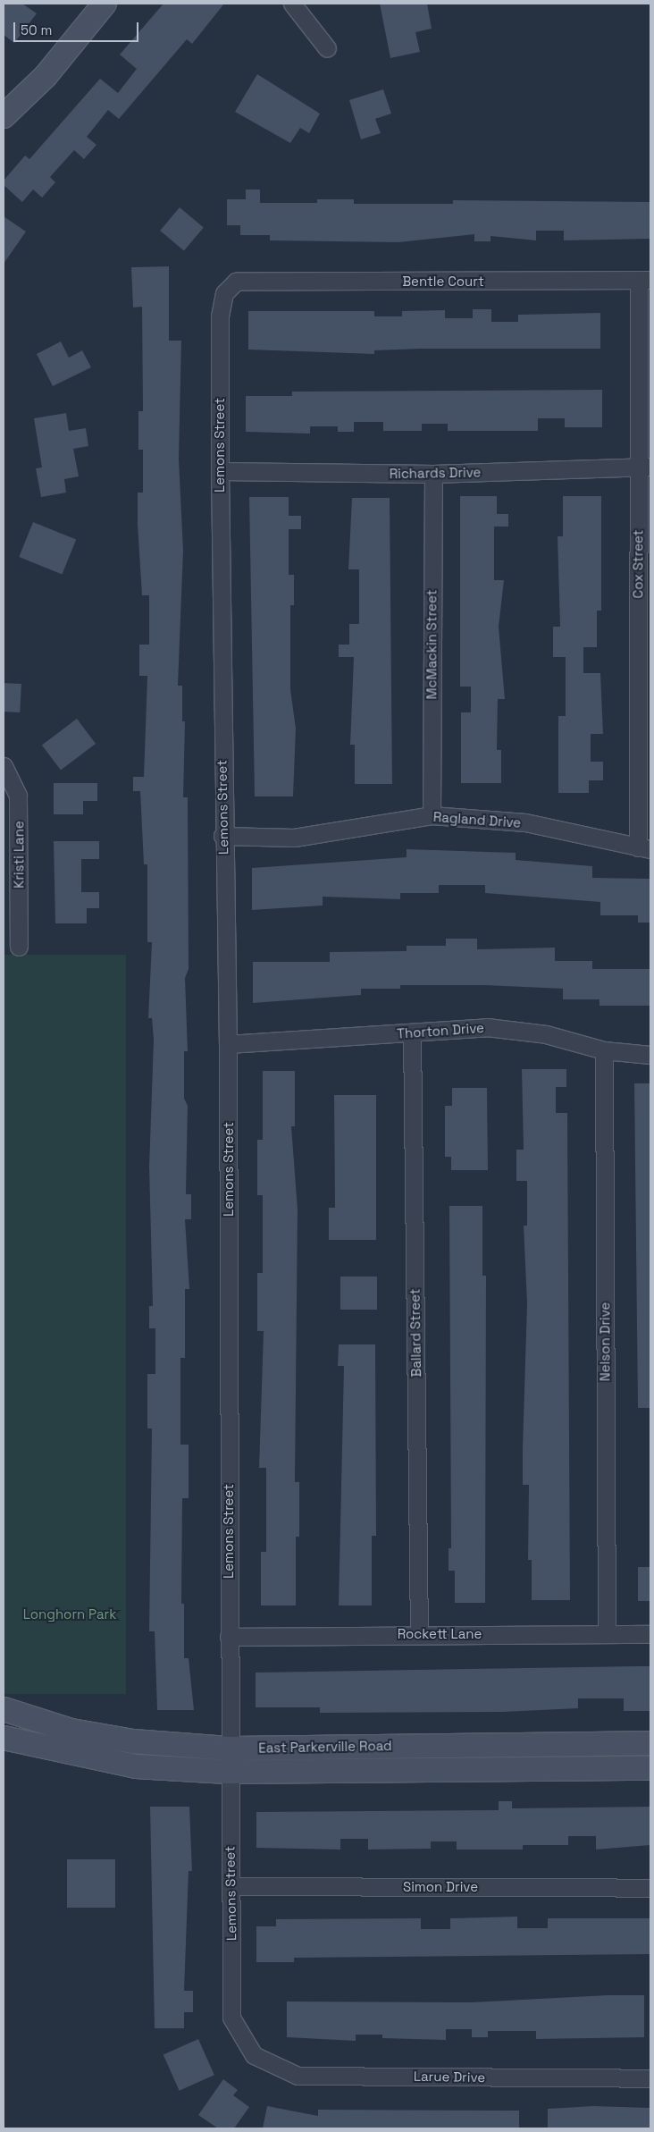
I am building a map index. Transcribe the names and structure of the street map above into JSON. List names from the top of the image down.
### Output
{
  "streets": {
    "main road": ["East Parkerville Road"],
    "street": [
      "Bentle Court",
      "Lemons Street",
      "Richards Drive",
      "Cox Street",
      "McMackin Street",
      "Ragland Drive",
      "Kristi Lane",
      "Thorton Drive",
      "Ballard Street",
      "Nelson Drive",
      "Rockett Lane",
      "Simon Drive",
      "Larue Drive"
    ]
  },
  "crossings": [
    ["Bentle Court", "Lemons Street"],
    ["Bentle Court", "Cox Street"],
    ["Lemons Street", "Richards Drive"],
    ["Lemons Street", "Ragland Drive"],
    ["Lemons Street", "Thorton Drive"],
    ["Lemons Street", "Rockett Lane"],
    ["Lemons Street", "East Parkerville Road"],
    ["Lemons Street", "Simon Drive"],
    ["Lemons Street", "Larue Drive"],
    ["Richards Drive", "Cox Street"],
    ["Richards Drive", "McMackin Street"],
    ["Cox Street", "Ragland Drive"],
    ["McMackin Street", "Ragland Drive"],
    ["Thorton Drive", "Ballard Street"],
    ["Thorton Drive", "Nelson Drive"],
    ["Ballard Street", "Rockett Lane"],
    ["Nelson Drive", "Rockett Lane"]
  ],
  "parks": ["Longhorn Park"],
  "scale_bar": "50 m"
}
